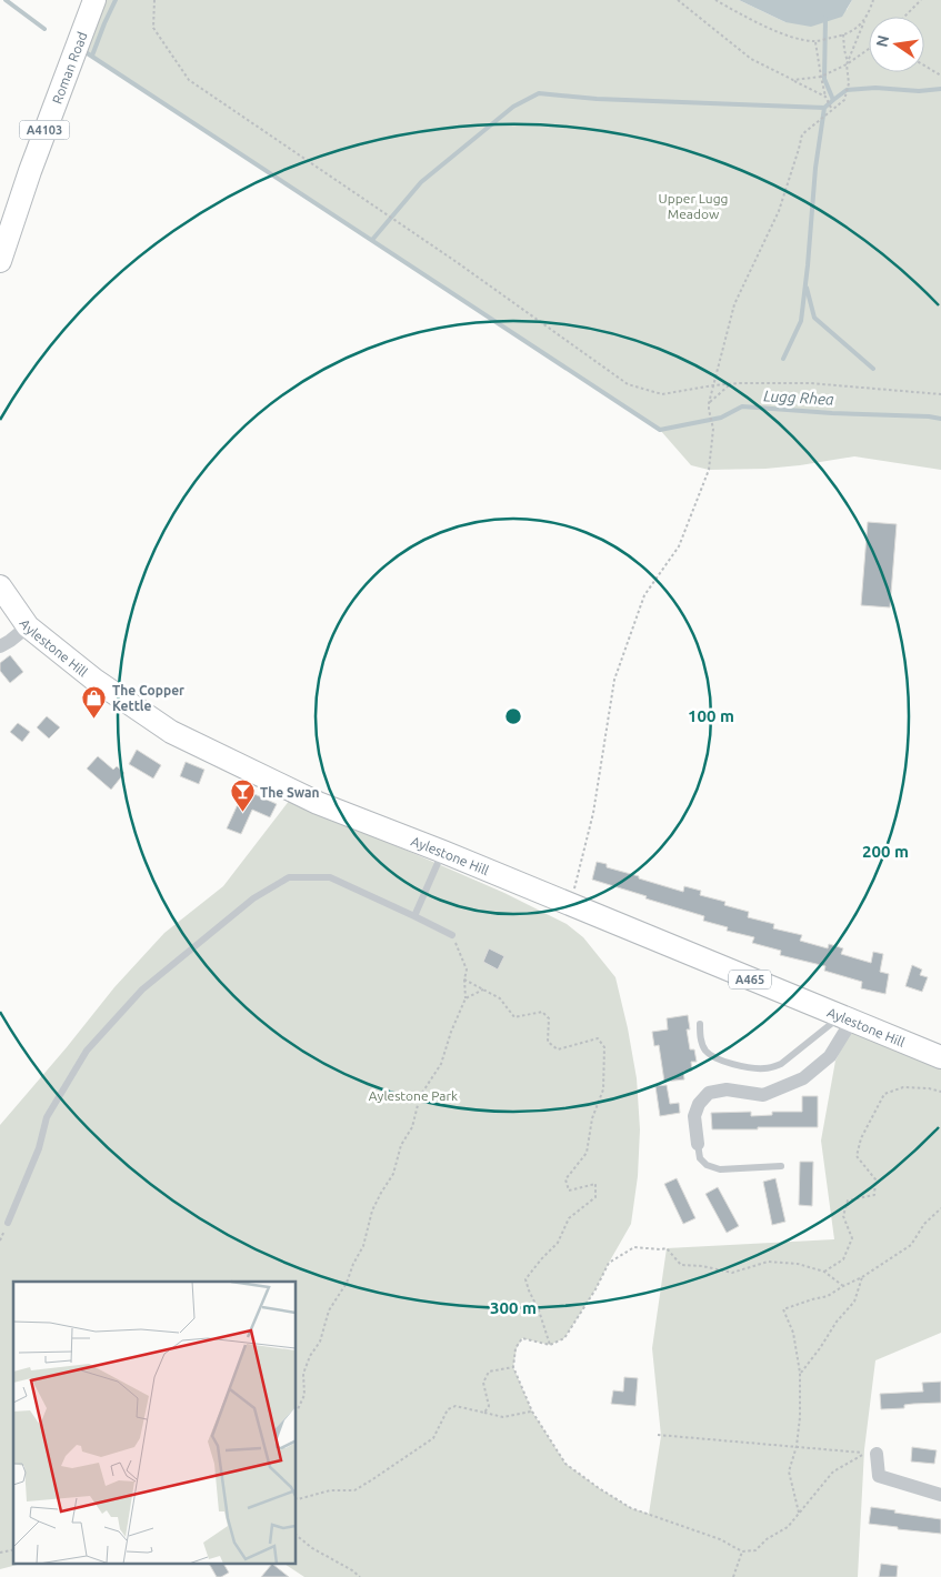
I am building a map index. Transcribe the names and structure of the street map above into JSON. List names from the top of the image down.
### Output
{
  "streets": {
    "highway": [
      "Roman Road",
      "A4103",
      "Aylestone Hill",
      "A465"
    ]
  },
  "water": ["Lugg Rhea"],
  "parks": ["Upper Lugg Meadow", "Aylestone Park"],
  "places": {
    "shop": ["The Copper Kettle"],
    "bar": ["The Swan"]
  },
  "north": "left",
  "rings": ["100 m", "200 m", "300 m"]
}
